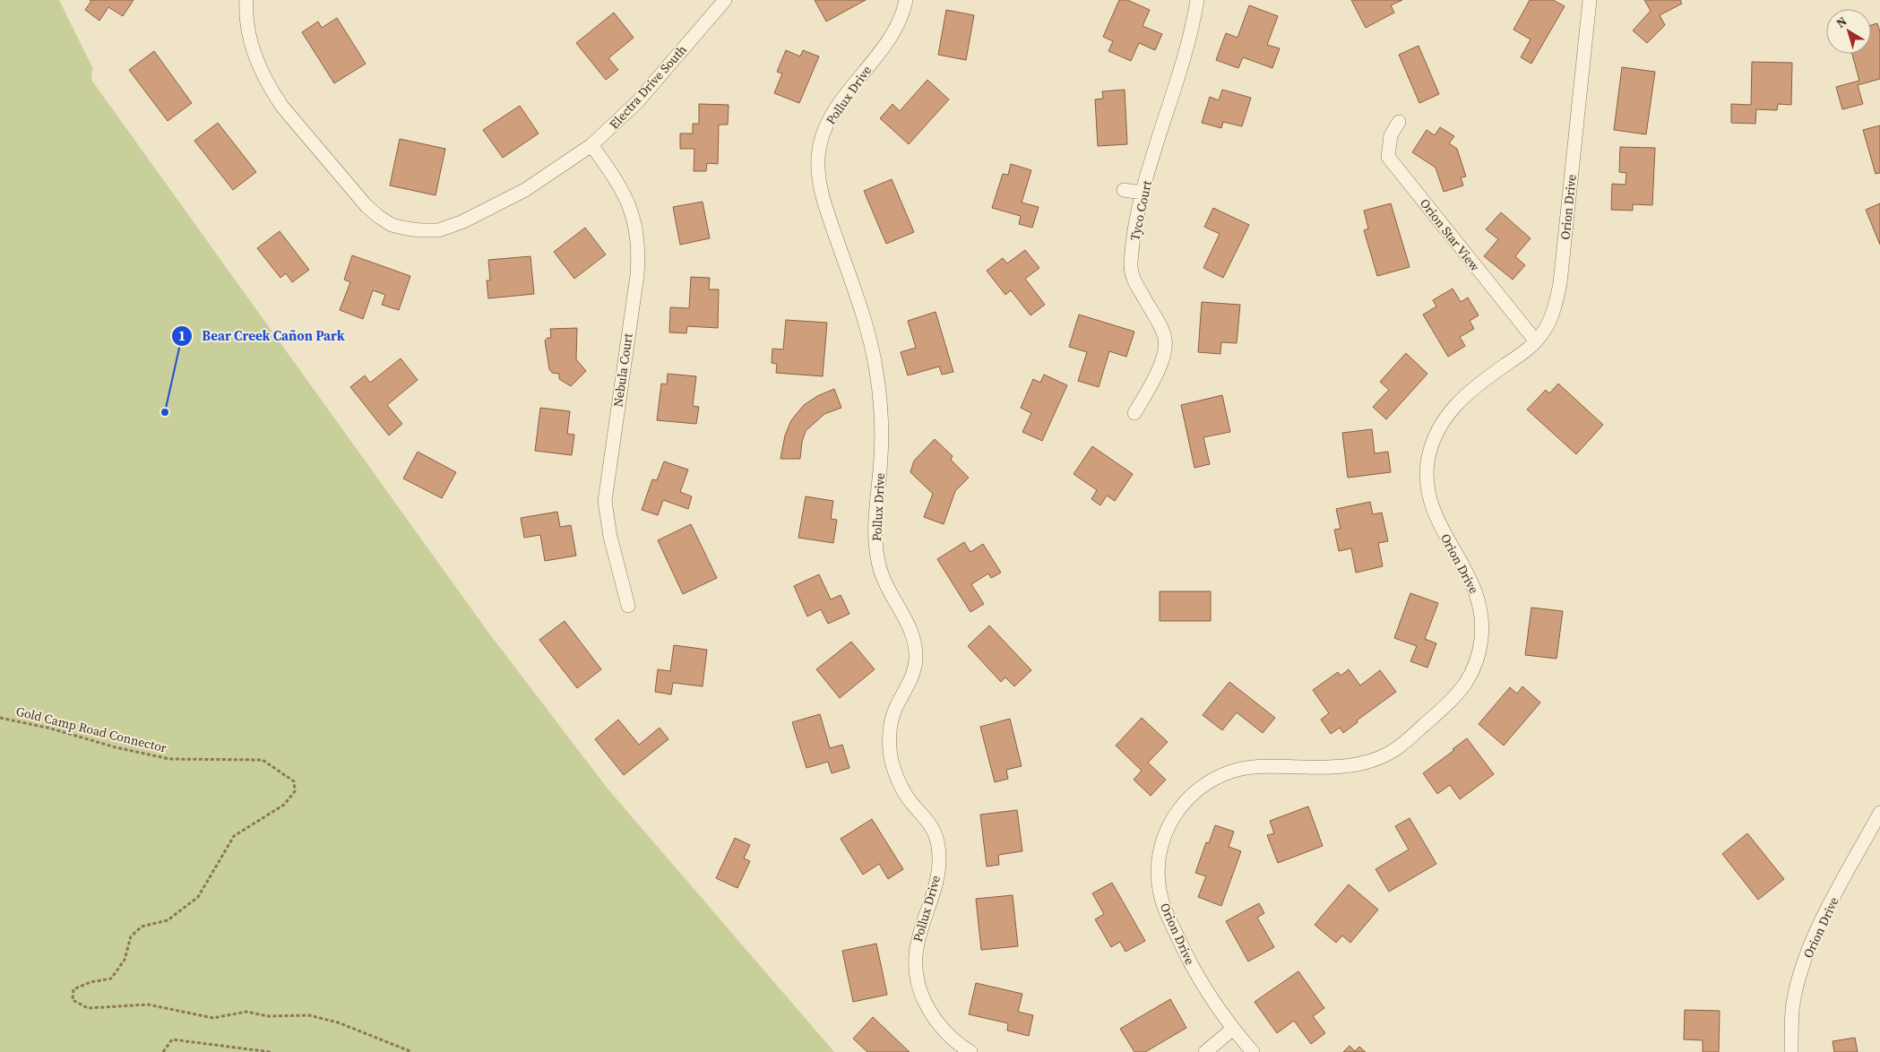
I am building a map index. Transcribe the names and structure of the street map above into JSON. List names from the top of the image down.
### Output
{
  "streets": {
    "street": [
      "Electra Drive South",
      "Pollux Drive",
      "Orion Drive",
      "Tyco Court",
      "Orion Star View",
      "Nebula Court"
    ],
    "path": ["Gold Camp Road Connector"]
  },
  "crossings": [
    ["Electra Drive South", "Nebula Court"],
    ["Orion Drive", "Orion Star View"]
  ],
  "places": ["Bear Creek Cañon Park"],
  "north": "top left"
}
